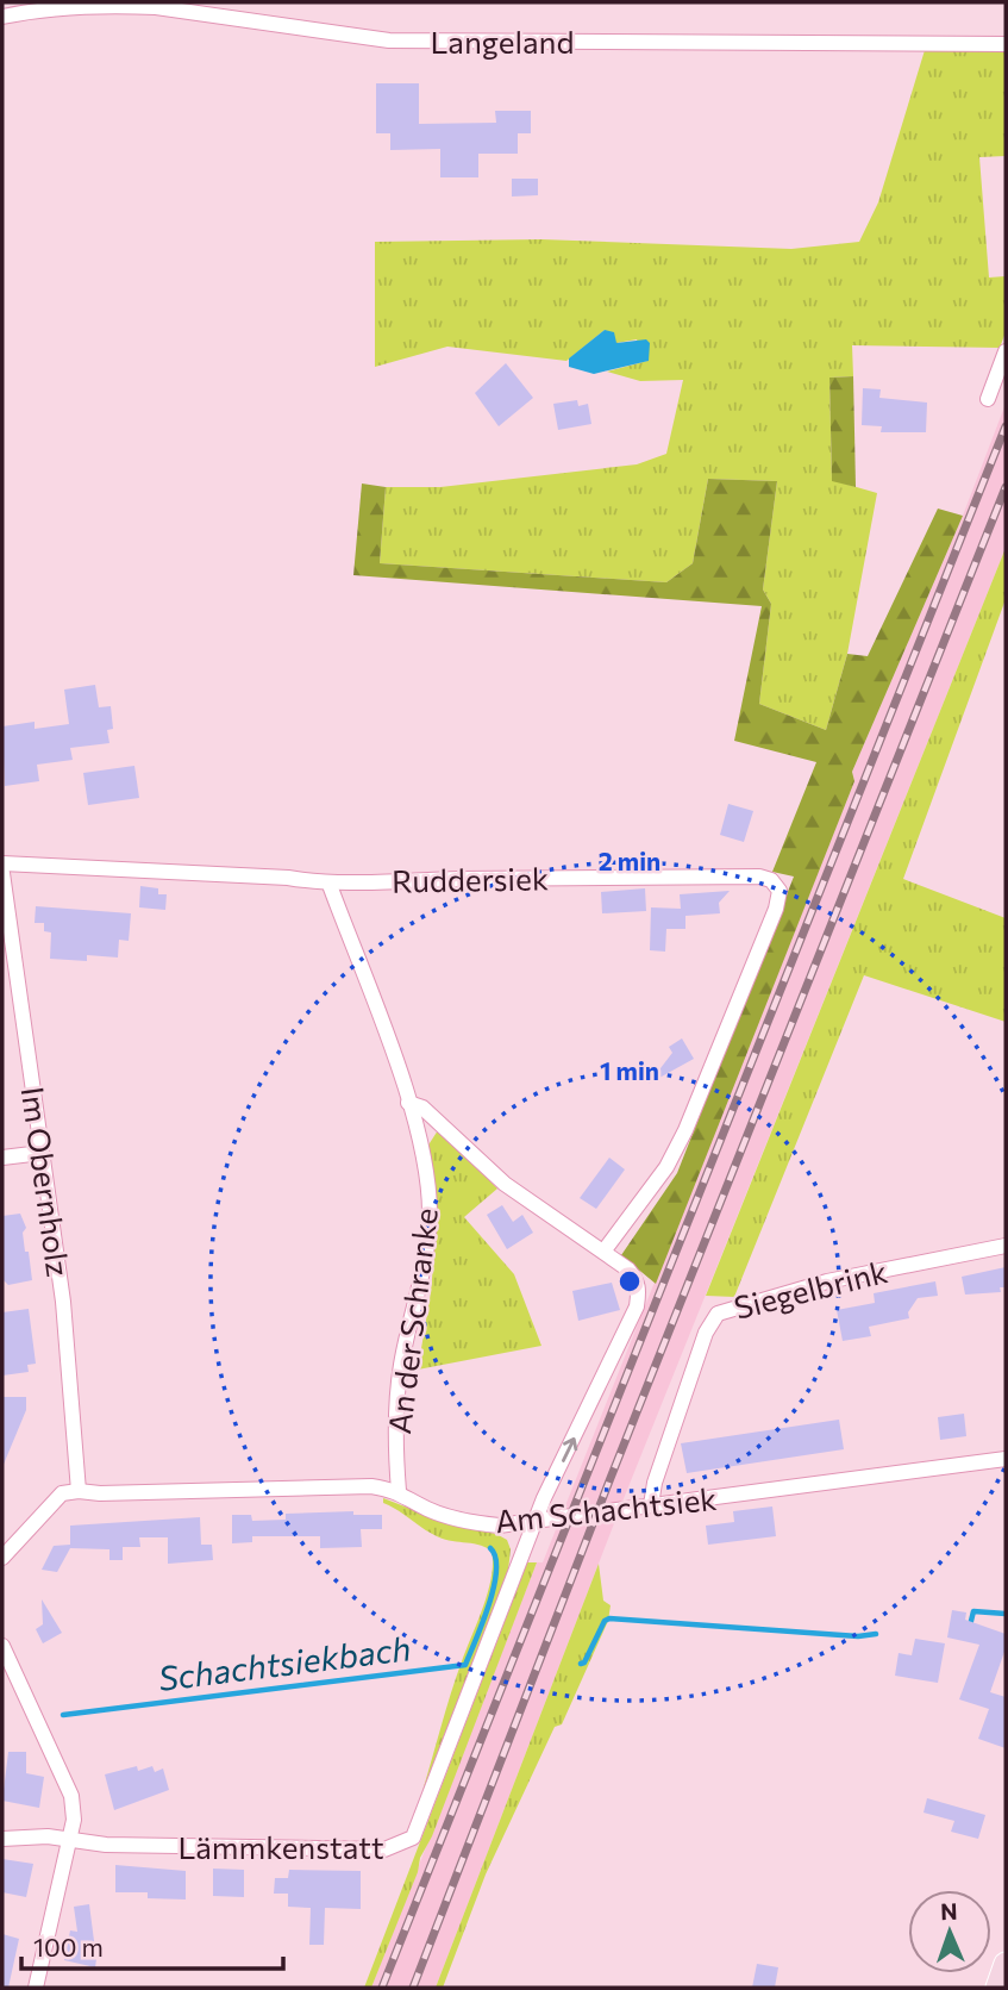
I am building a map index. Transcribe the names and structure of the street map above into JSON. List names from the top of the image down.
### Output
{
  "streets": {
    "street": [
      "Langeland",
      "Ruddersiek",
      "Im Obernholz",
      "Siegelbrink",
      "An der Schranke",
      "Am Schachtsiek",
      "Lämmkenstatt"
    ]
  },
  "crossings": [
    ["Ruddersiek", "An der Schranke"],
    ["Im Obernholz", "Am Schachtsiek"],
    ["Siegelbrink", "Am Schachtsiek"],
    ["An der Schranke", "Am Schachtsiek"],
    ["Am Schachtsiek", "Lämmkenstatt"]
  ],
  "water": ["Schachtsiekbach"],
  "scale_bar": "100 m",
  "north": "top",
  "rings": ["2 min", "1 min"]
}
